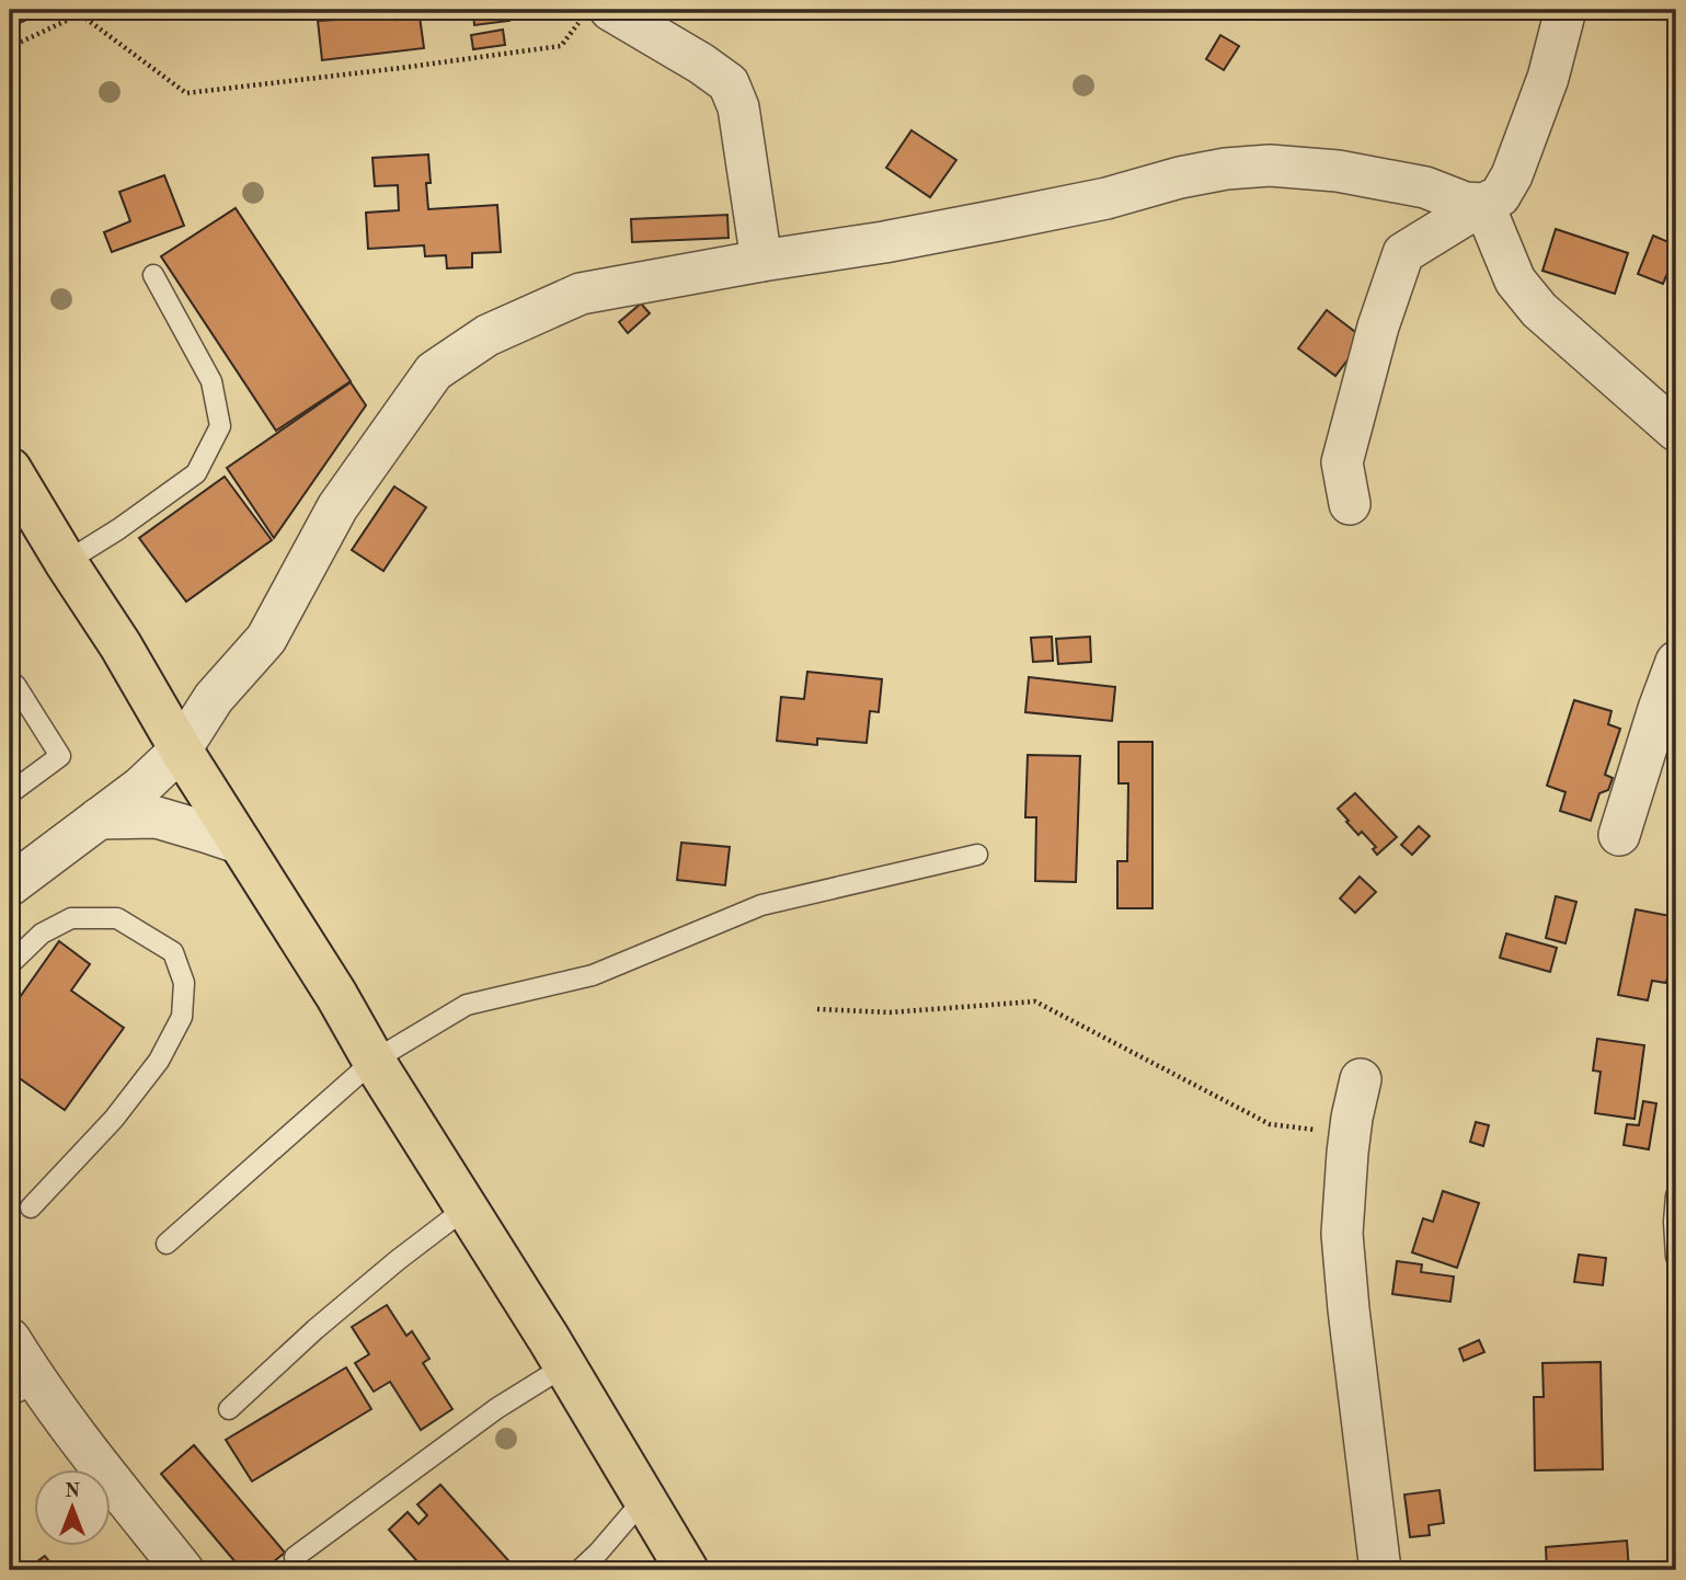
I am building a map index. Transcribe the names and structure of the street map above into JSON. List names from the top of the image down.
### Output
{
  "north": "top"
}
